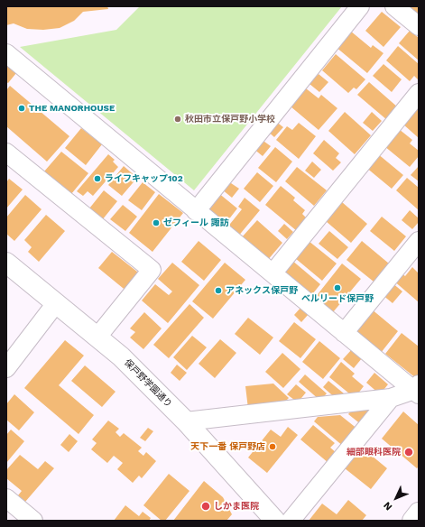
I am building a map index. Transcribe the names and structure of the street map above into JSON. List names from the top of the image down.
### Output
{
  "streets": {
    "street": ["保戸野学園通り"]
  },
  "places": [
    "THE MANORHOUSE",
    "秋田市立保戸野小学校",
    "ライフキャップ102",
    "ゼフィール 諏訪",
    "ベルリード保戸野",
    "アネックス保戸野",
    "天下一番 保戸野店",
    "細部眼科医院",
    "しかま医院"
  ],
  "north": "bottom left"
}
